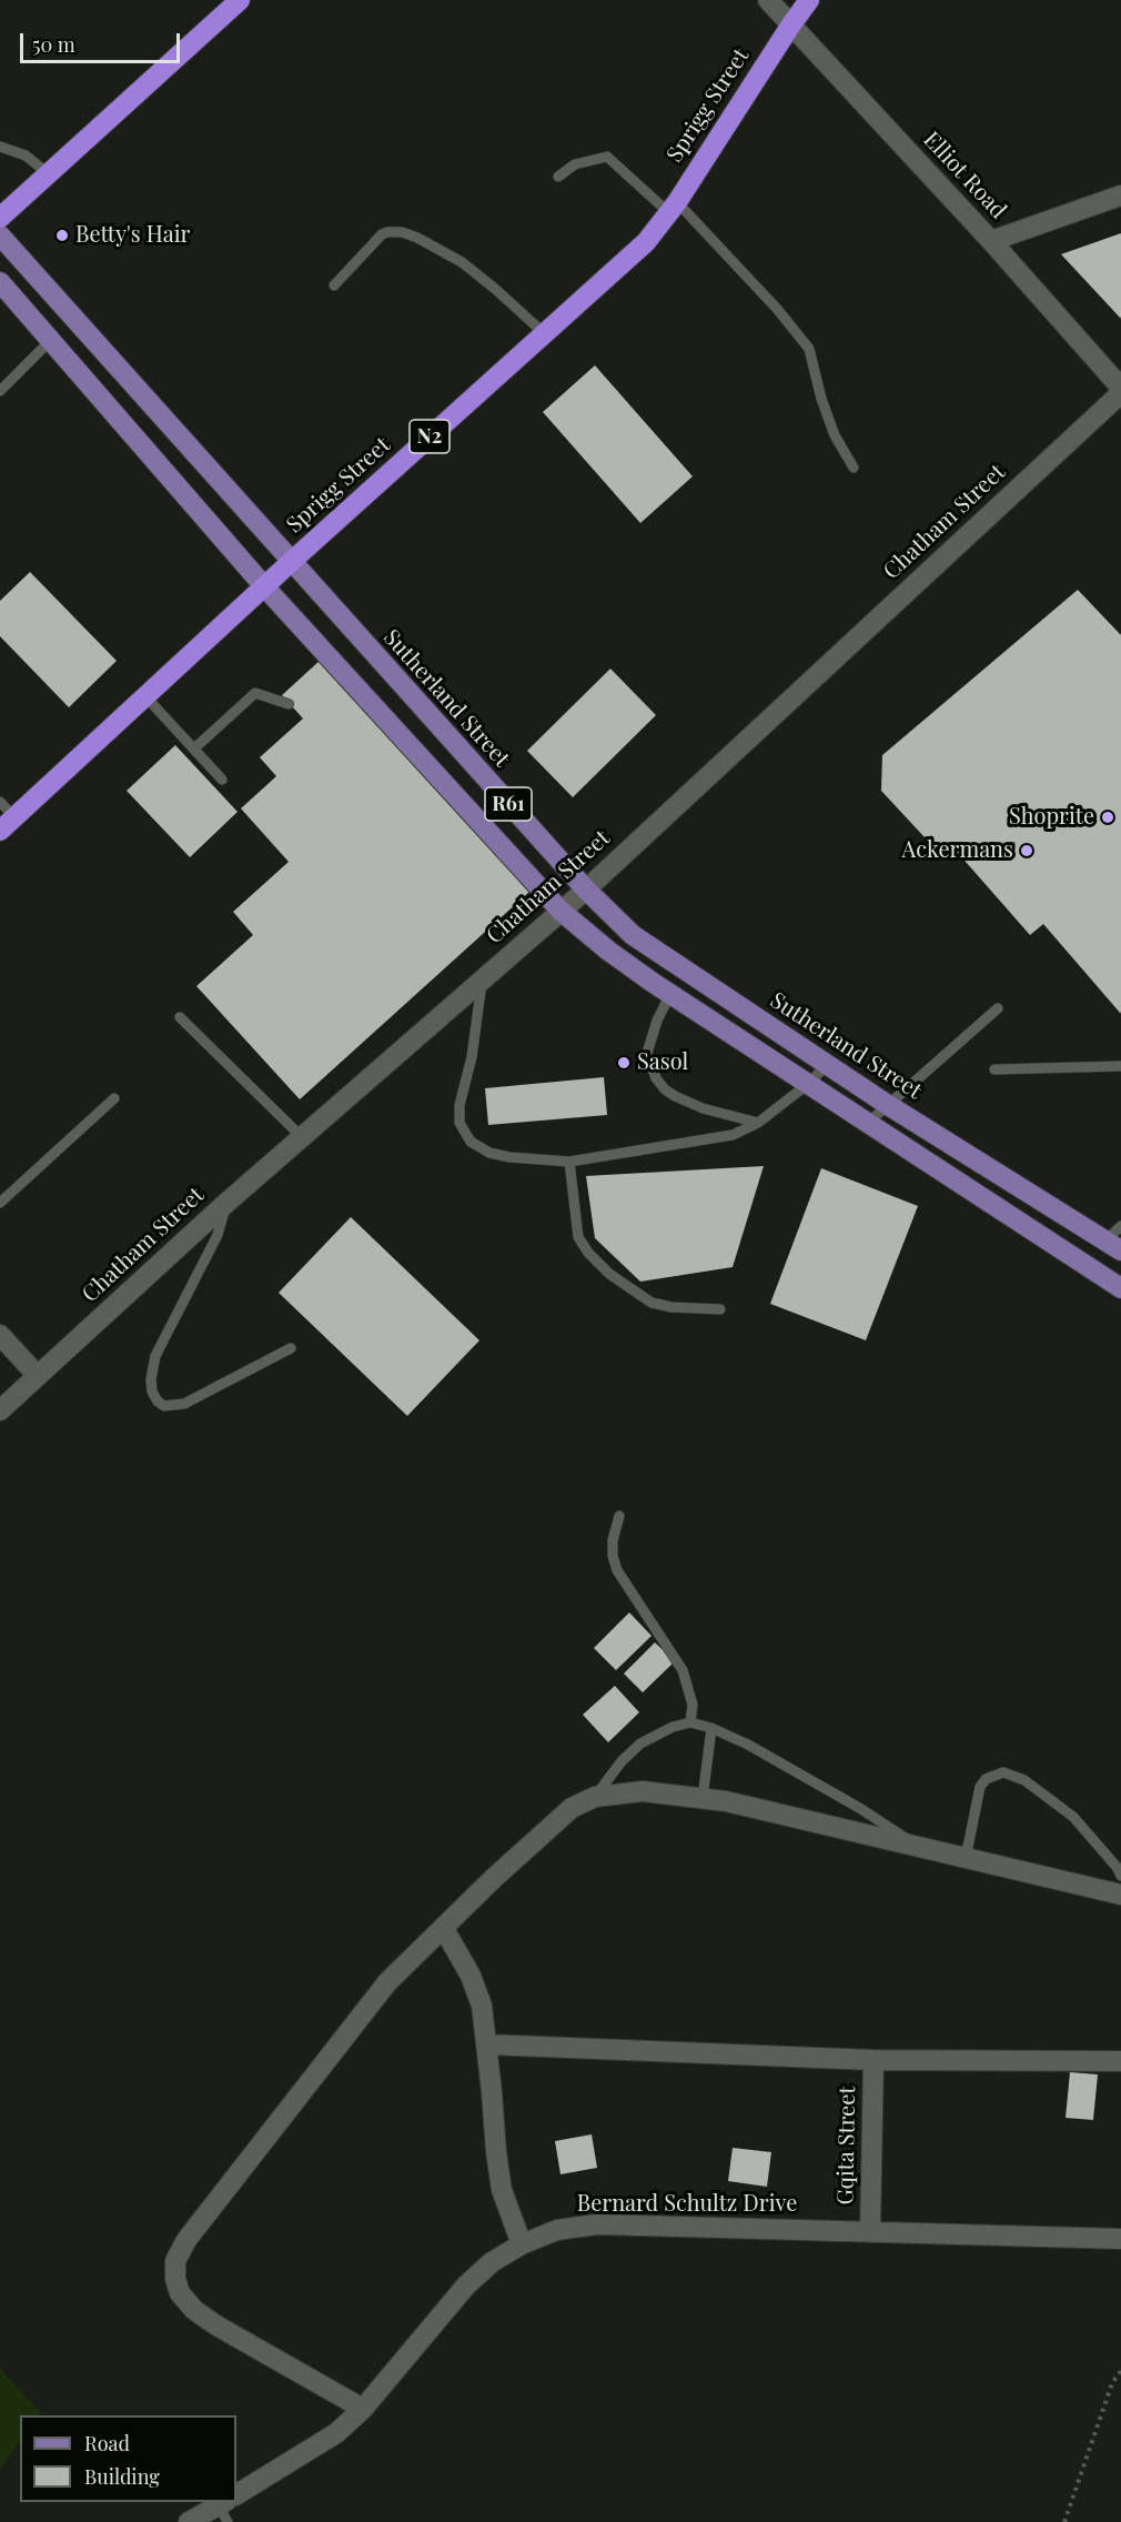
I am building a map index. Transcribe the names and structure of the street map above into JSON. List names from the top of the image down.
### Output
{
  "streets": {
    "highway": ["Sprigg Street", "N2"],
    "main road": ["Sutherland Street", "R61"],
    "street": [
      "Elliot Road",
      "Chatham Street",
      "Gqita Street",
      "Bernard Schultz Drive"
    ]
  },
  "crossings": [
    ["Sprigg Street", "Elliot Road"],
    ["Sprigg Street", "Sutherland Street"],
    ["Sprigg Street", "R61"],
    ["Elliot Road", "Chatham Street"],
    ["Chatham Street", "Sutherland Street"],
    ["Chatham Street", "R61"],
    ["Gqita Street", "Bernard Schultz Drive"]
  ],
  "places": [
    "Betty's Hair",
    "Shoprite",
    "Ackermans",
    "Sasol"
  ],
  "legend": ["Road", "Building"],
  "scale_bar": "50 m"
}
